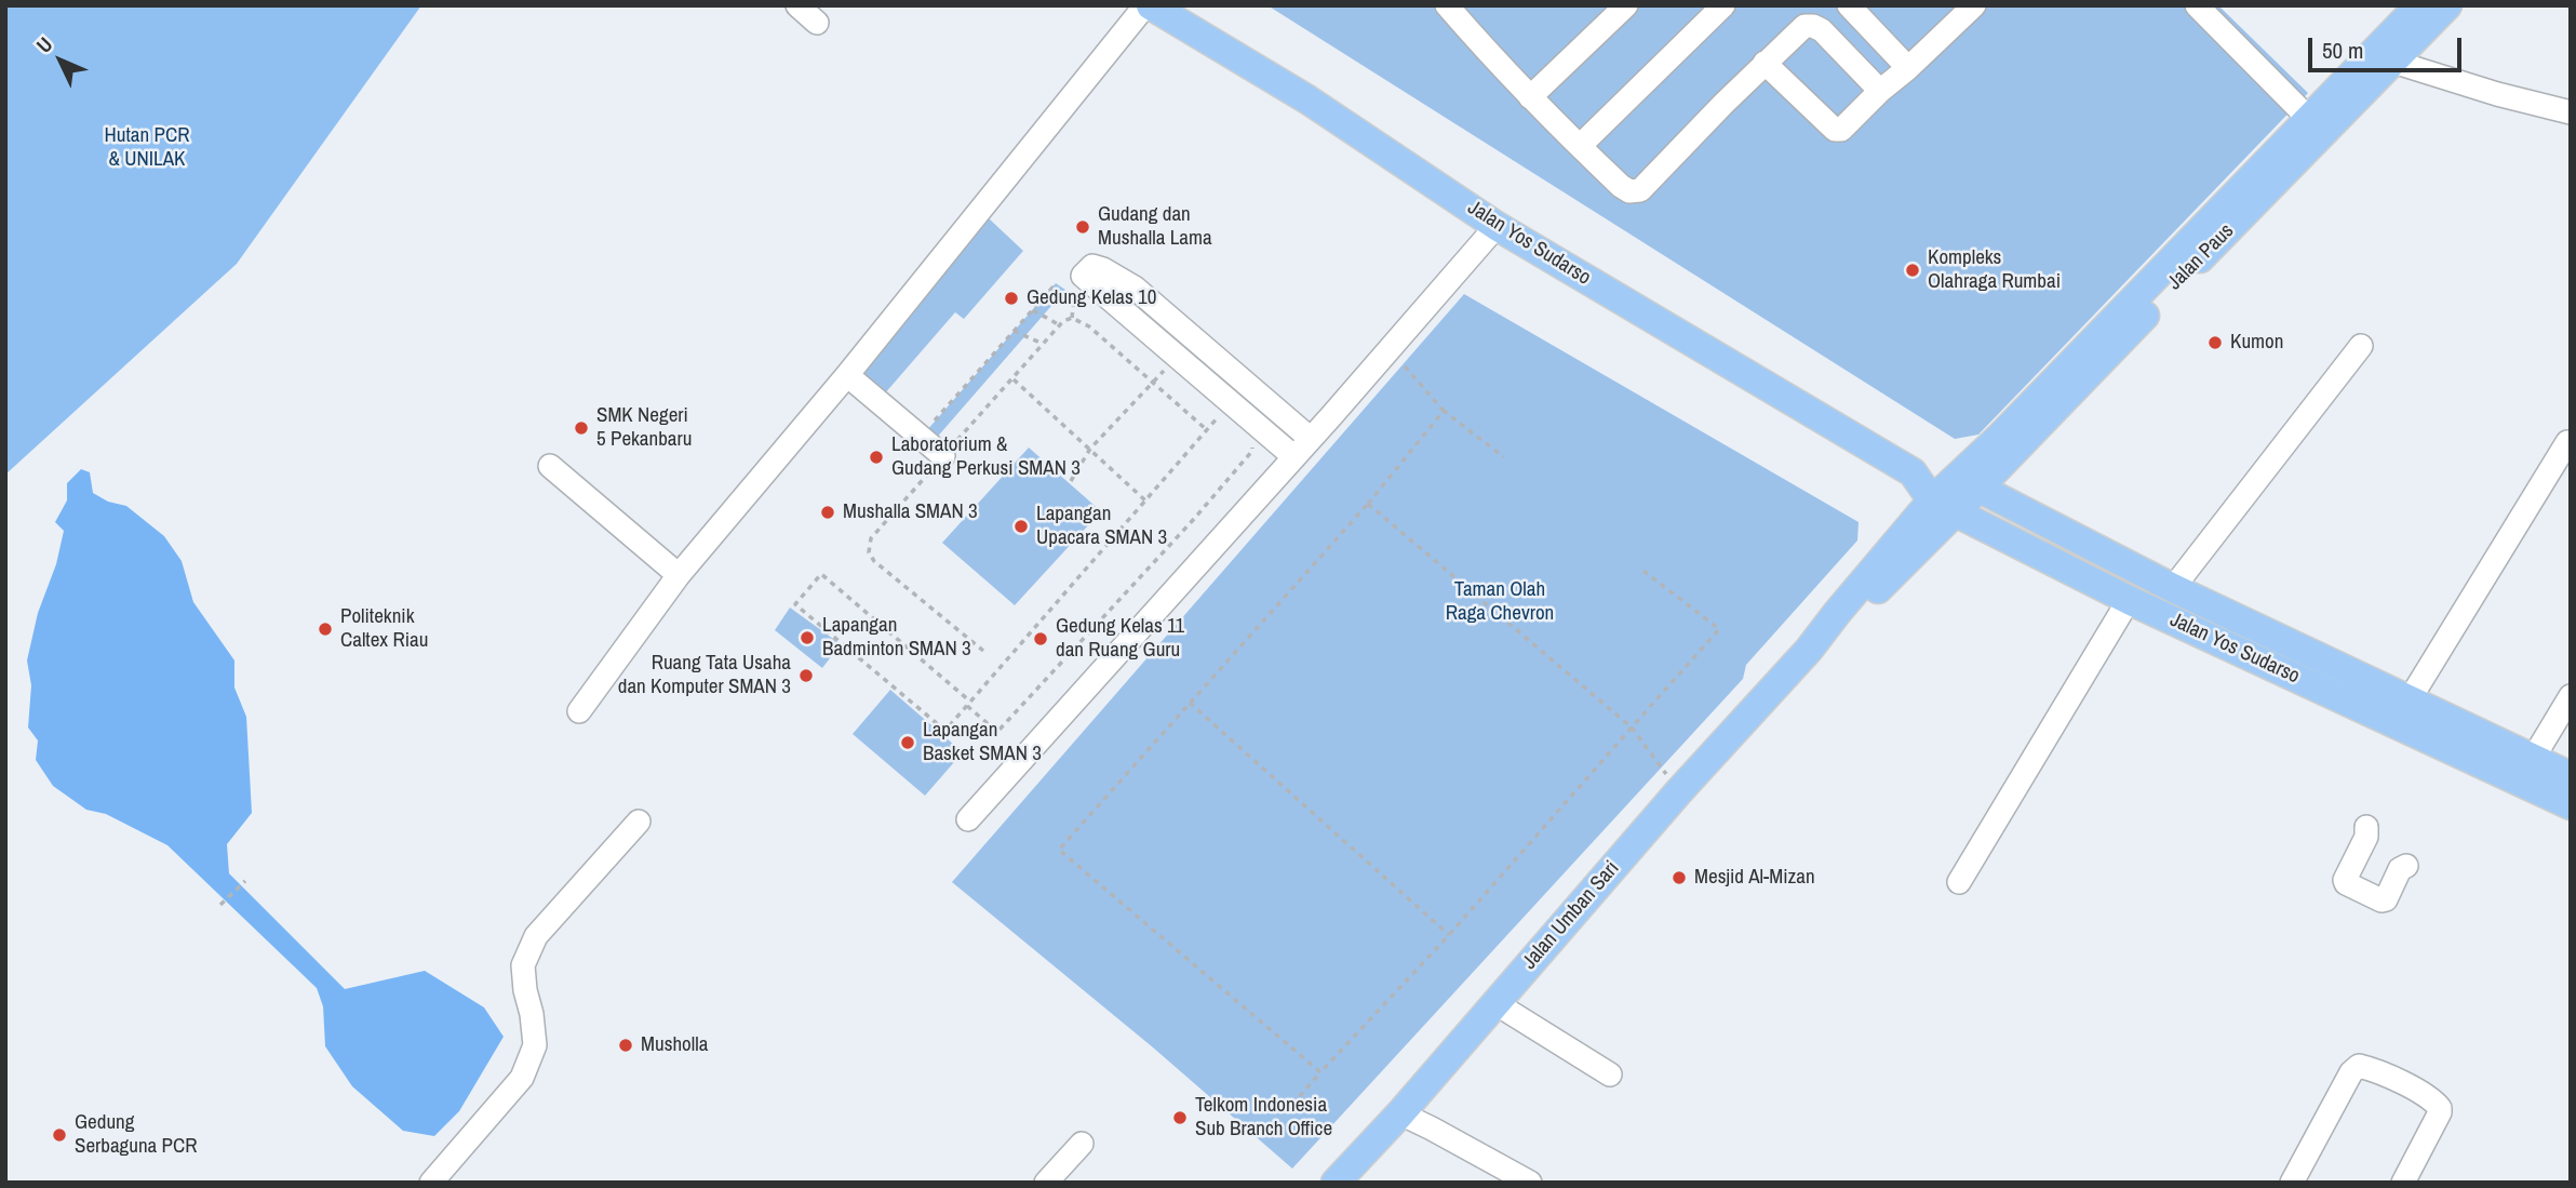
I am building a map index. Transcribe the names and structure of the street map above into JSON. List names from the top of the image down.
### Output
{
  "streets": {
    "main road": ["Jalan Yos Sudarso", "Jalan Paus", "Jalan Umban Sari"]
  },
  "crossings": [
    ["Jalan Yos Sudarso", "Jalan Paus"],
    ["Jalan Yos Sudarso", "Jalan Umban Sari"],
    ["Jalan Paus", "Jalan Umban Sari"]
  ],
  "parks": ["Hutan PCR & UNILAK", "Taman Olah Raga Chevron"],
  "places": [
    "Gudang dan Mushalla Lama",
    "Kompleks Olahraga Rumbai",
    "Gedung Kelas 10",
    "Kumon",
    "SMK Negeri 5 Pekanbaru",
    "Laboratorium & Gudang Perkusi SMAN 3",
    "Mushalla SMAN 3",
    "Lapangan Upacara SMAN 3",
    "Politeknik Caltex Riau",
    "Lapangan Badminton SMAN 3",
    "Gedung Kelas 11 dan Ruang Guru",
    "Ruang Tata Usaha dan Komputer SMAN 3",
    "Lapangan Basket SMAN 3",
    "Mesjid Al-Mizan",
    "Musholla",
    "Telkom Indonesia Sub Branch Office",
    "Gedung Serbaguna PCR"
  ],
  "scale_bar": "50 m",
  "north": "top left"
}
